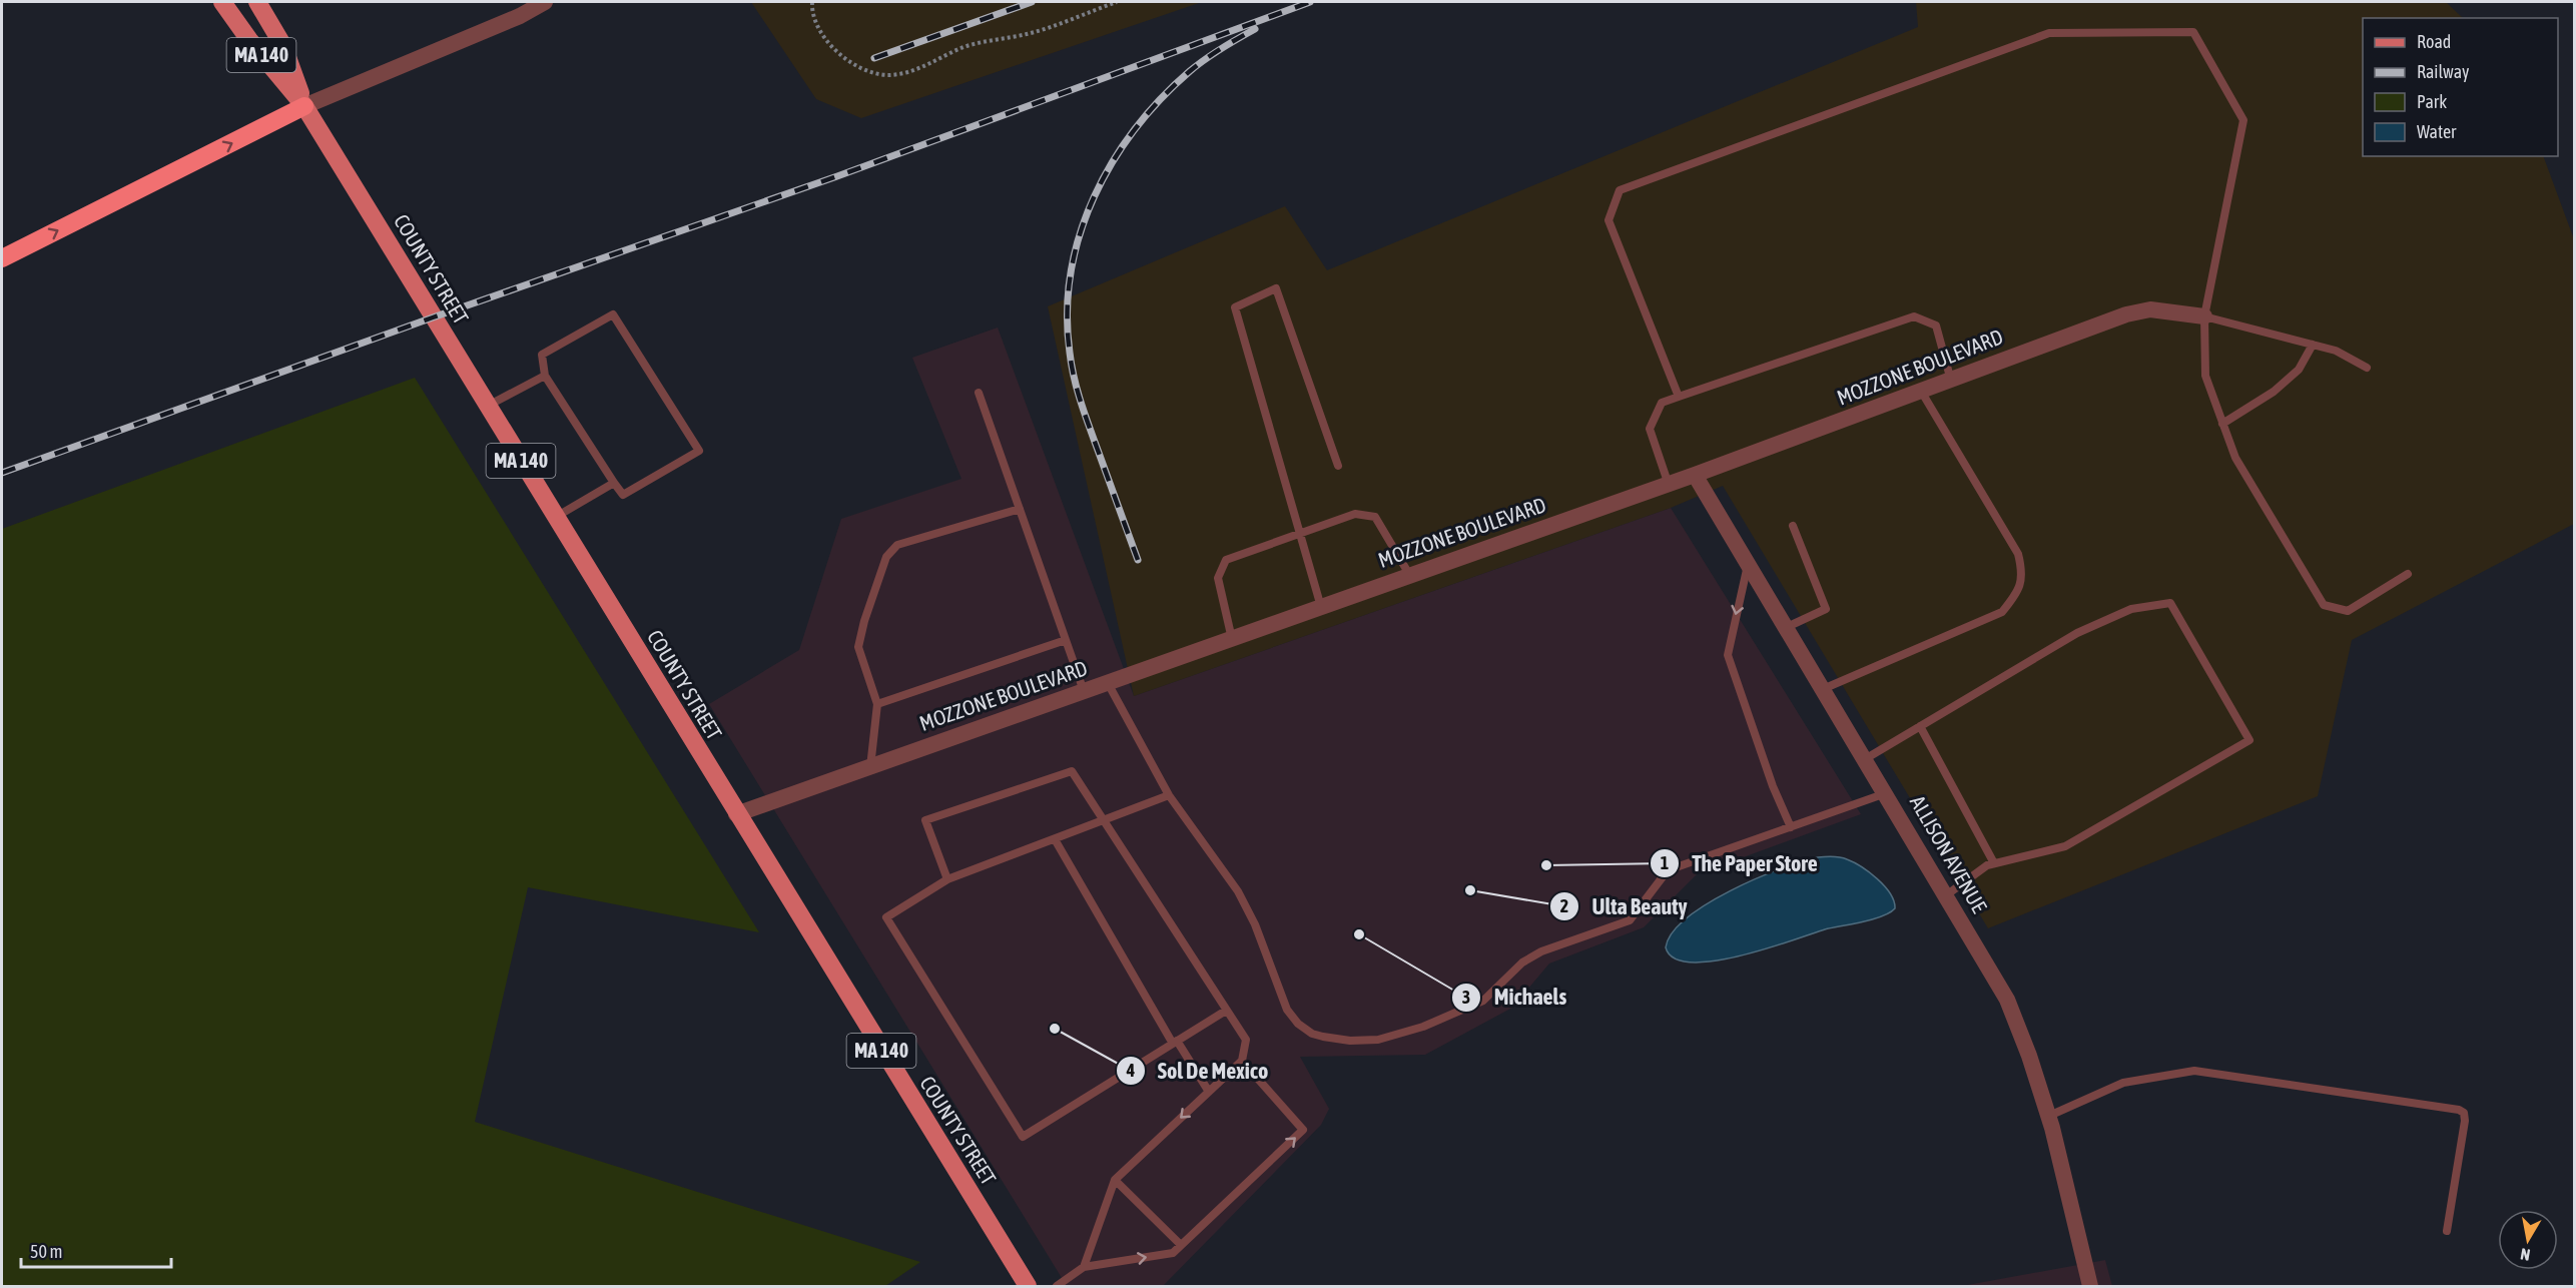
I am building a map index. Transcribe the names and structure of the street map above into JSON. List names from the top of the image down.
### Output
{
  "streets": {
    "main road": ["MA 140", "COUNTY STREET"],
    "street": ["MOZZONE BOULEVARD", "ALLISON AVENUE"]
  },
  "crossings": [
    ["MA 140", "COUNTY STREET"],
    ["COUNTY STREET", "MOZZONE BOULEVARD"],
    ["MOZZONE BOULEVARD", "ALLISON AVENUE"]
  ],
  "places": [
    "The Paper Store",
    "Ulta Beauty",
    "Michaels",
    "Sol De Mexico"
  ],
  "legend": [
    "Road",
    "Railway",
    "Park",
    "Water"
  ],
  "scale_bar": "50 m",
  "north": "bottom"
}
